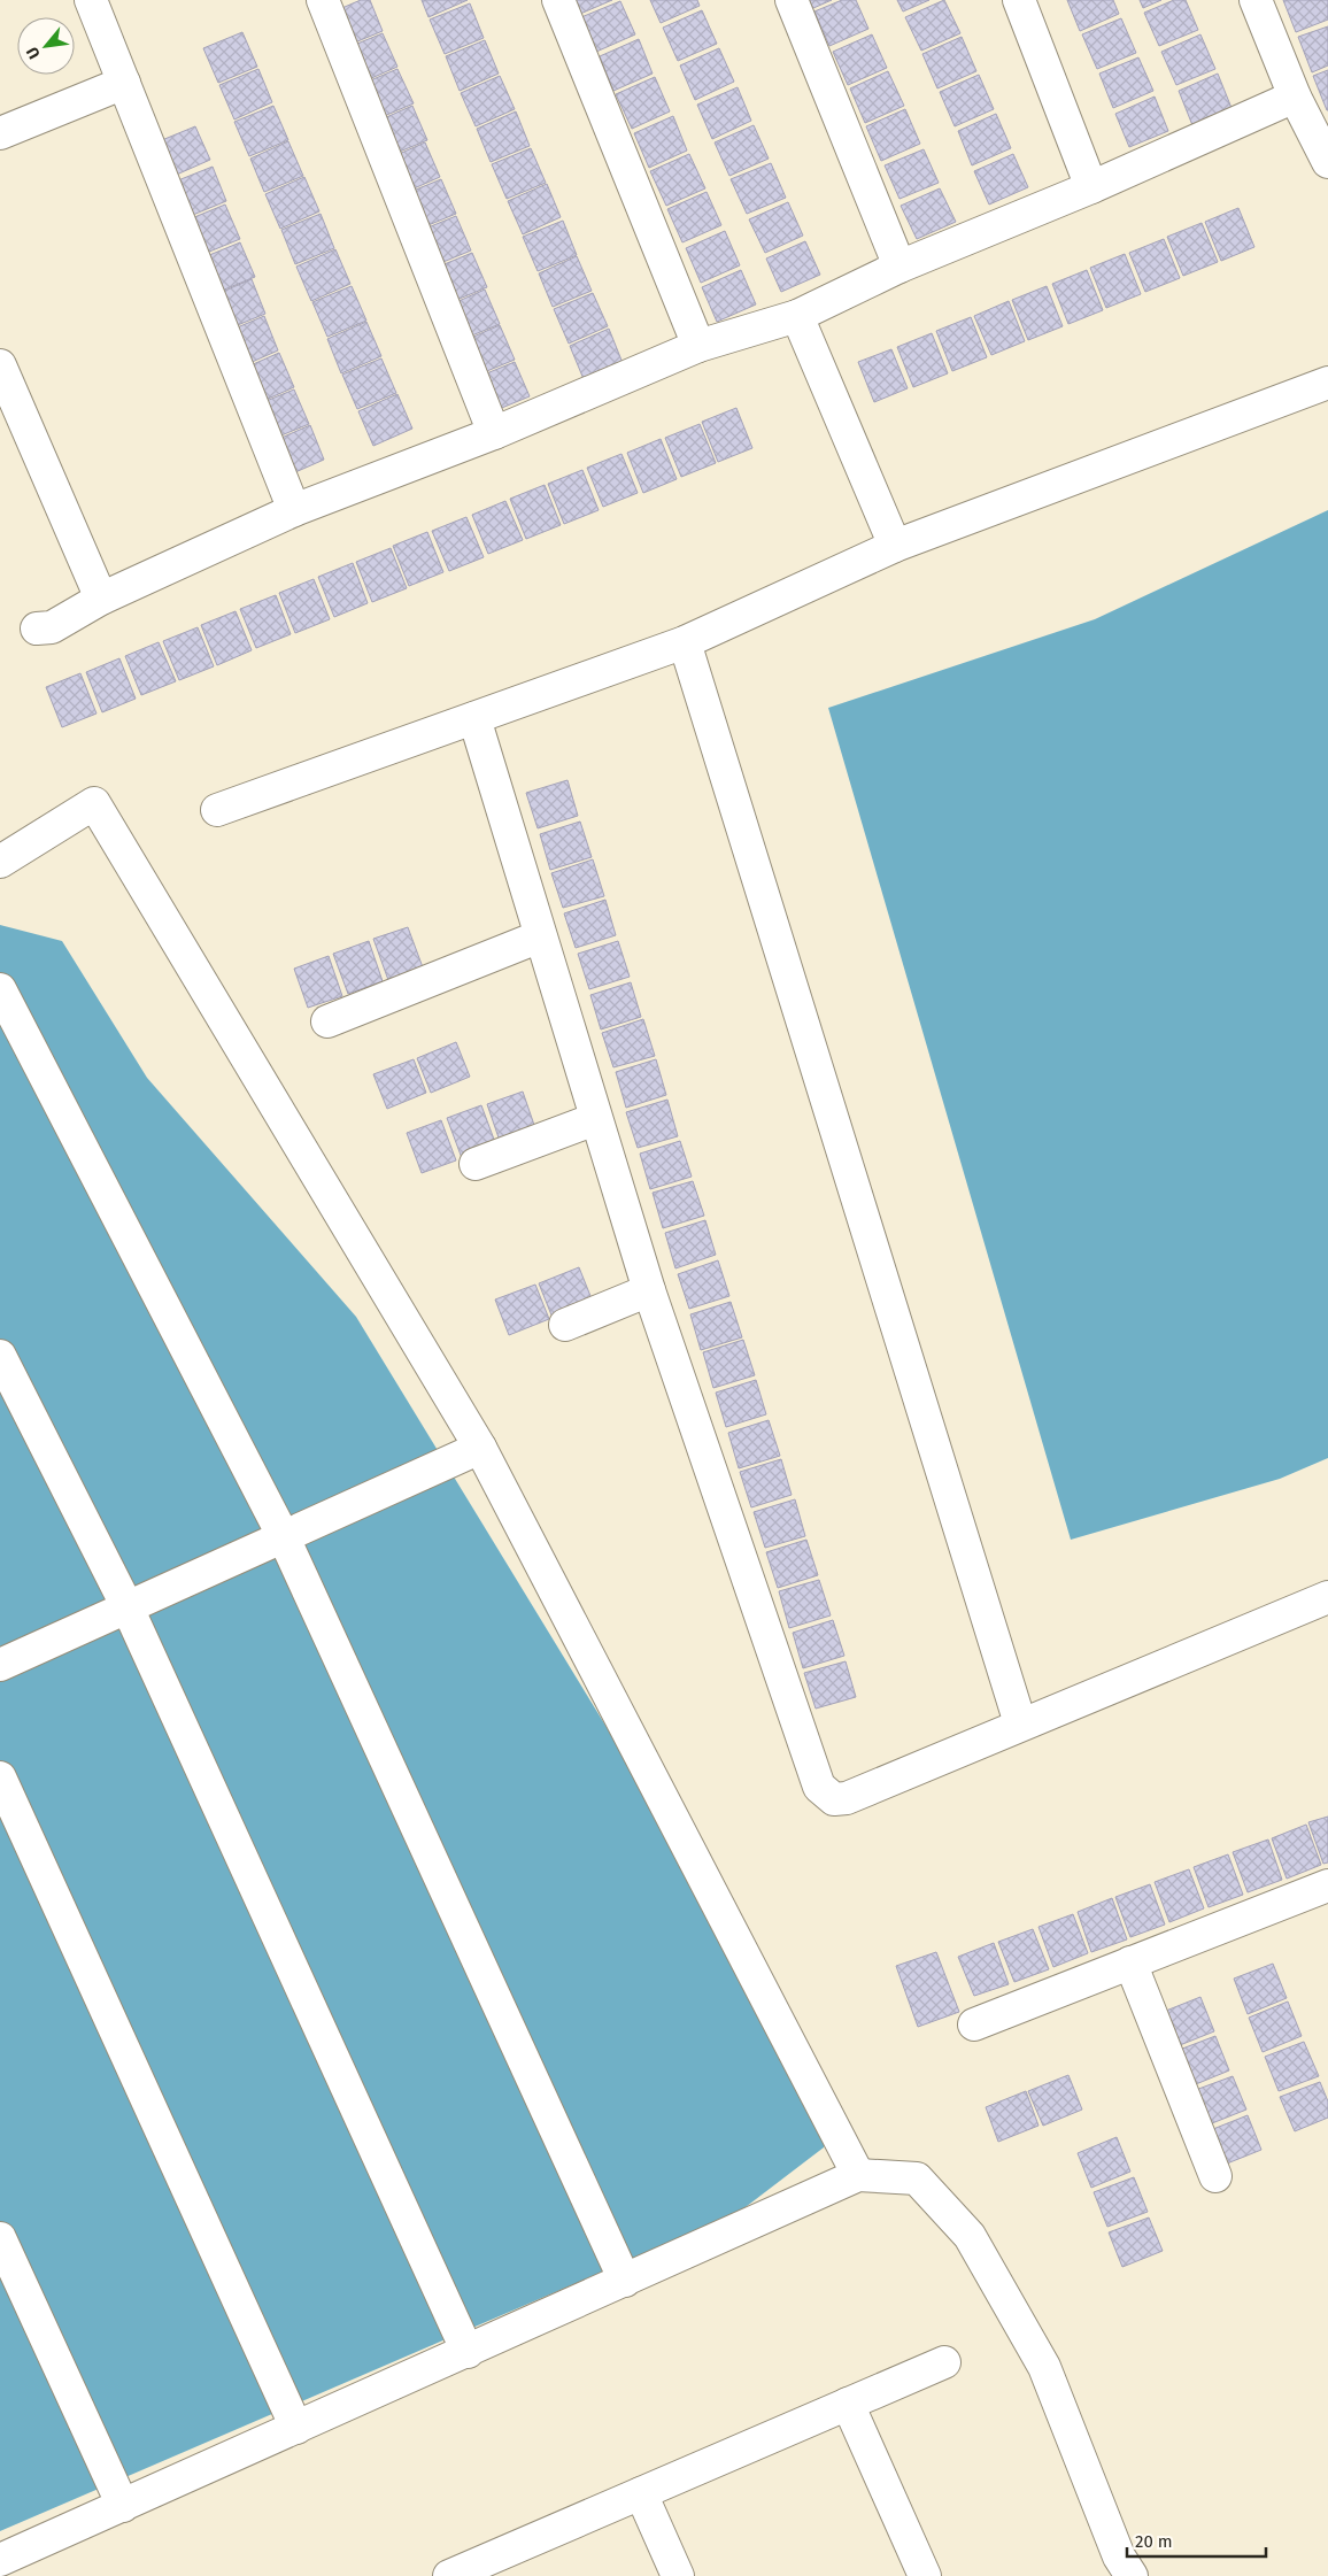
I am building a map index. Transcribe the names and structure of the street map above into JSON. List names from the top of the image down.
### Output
{
  "scale_bar": "20 m",
  "north": "bottom left"
}
